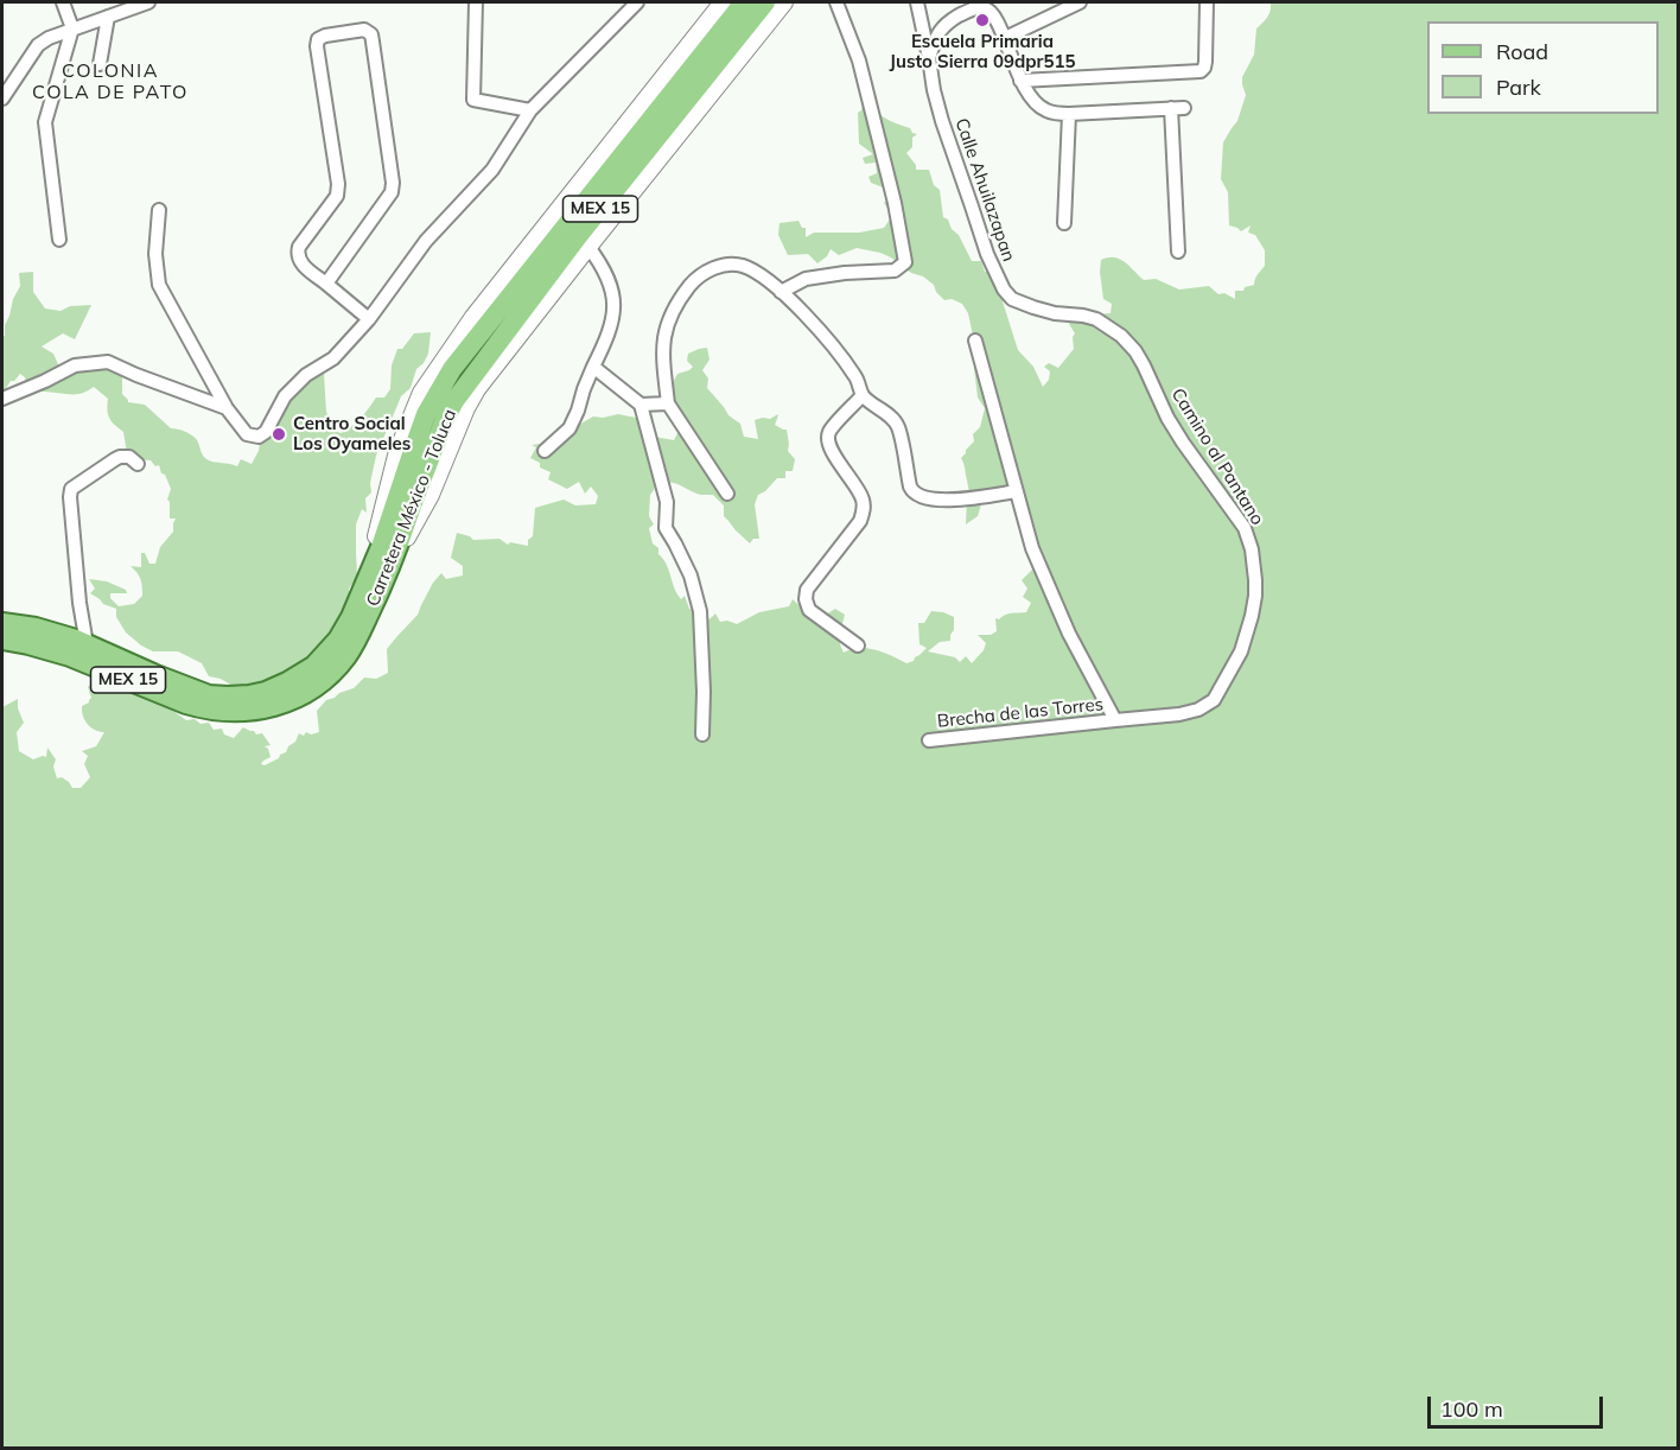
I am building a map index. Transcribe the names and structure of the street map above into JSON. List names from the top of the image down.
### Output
{
  "streets": {
    "main road": ["MEX 15", "Carretera México - Toluca"],
    "street": ["Calle Ahuilazapan", "Camino al Pantano", "Brecha de las Torres"]
  },
  "crossings": [
    ["Calle Ahuilazapan", "Camino al Pantano"],
    ["Camino al Pantano", "Brecha de las Torres"]
  ],
  "districts": ["COLONIA COLA DE PATO"],
  "places": ["Escuela Primaria Justo Sierra 09dpr515", "Centro Social Los Oyameles"],
  "legend": ["Road", "Park"],
  "scale_bar": "100 m"
}
